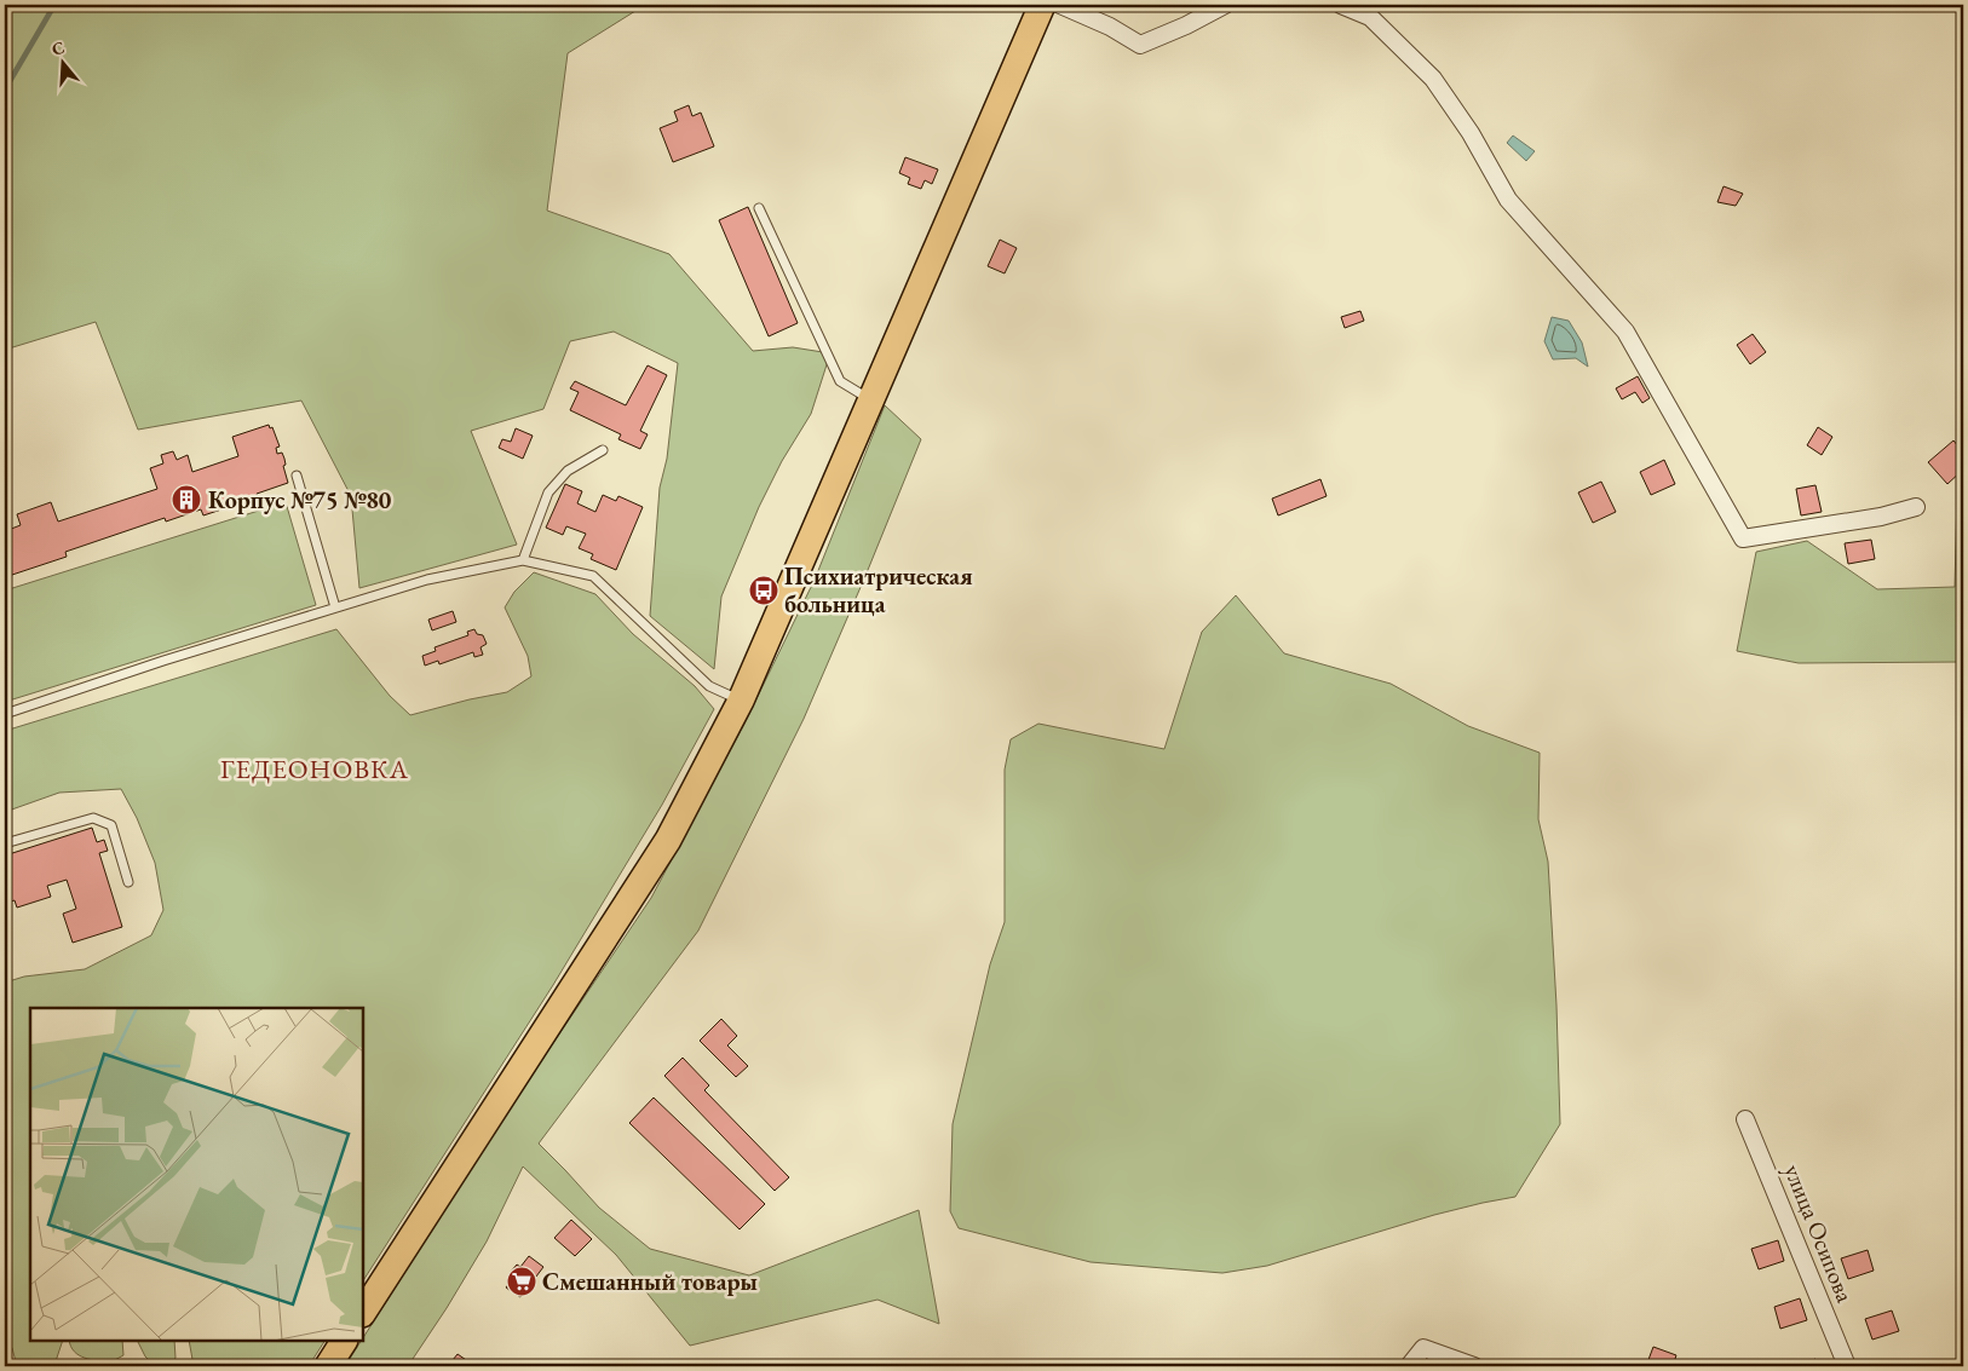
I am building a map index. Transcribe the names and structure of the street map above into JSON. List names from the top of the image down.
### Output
{
  "streets": {
    "street": ["улица Осипова"]
  },
  "districts": ["ГЕДЕОНОВКА"],
  "places": {
    "building": ["Корпус №75 №80"],
    "bus stop": ["Психиатрическая больница"],
    "supermarket": ["Смешанный товары"]
  },
  "north": "top"
}
